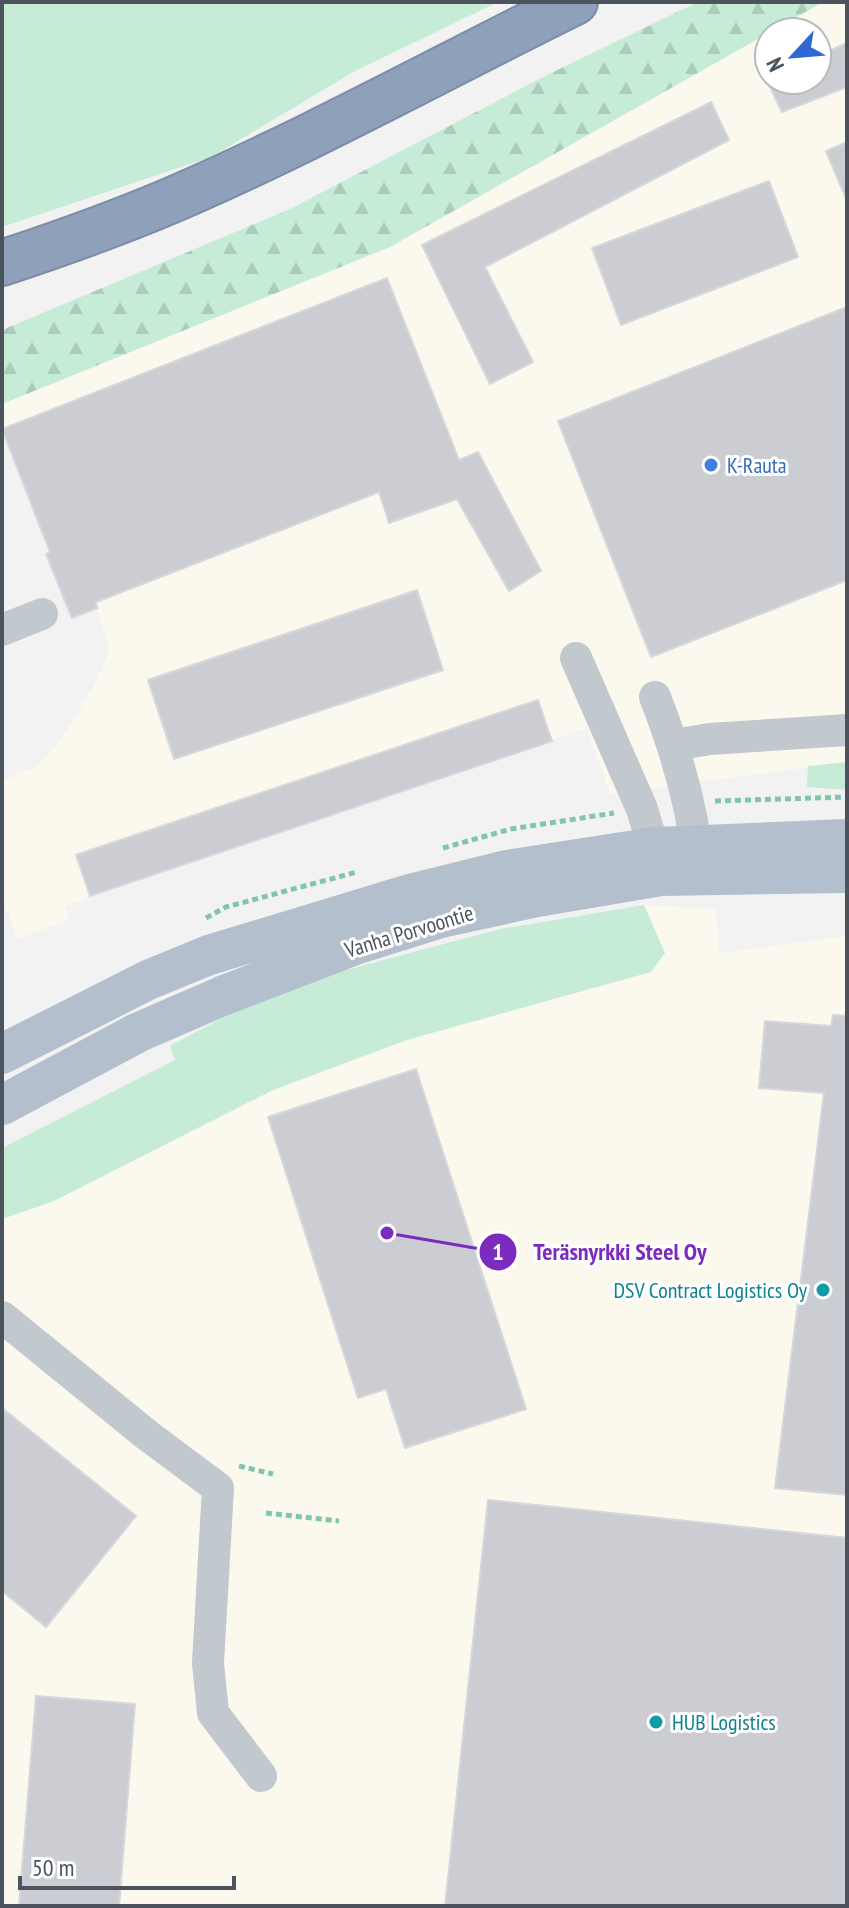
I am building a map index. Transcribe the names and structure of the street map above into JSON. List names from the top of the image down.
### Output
{
  "streets": {
    "main road": ["Vanha Porvoontie"]
  },
  "places": [
    "K-Rauta",
    "Teräsnyrkki Steel Oy",
    "DSV Contract Logistics Oy",
    "HUB Logistics"
  ],
  "scale_bar": "50 m",
  "north": "bottom left"
}
